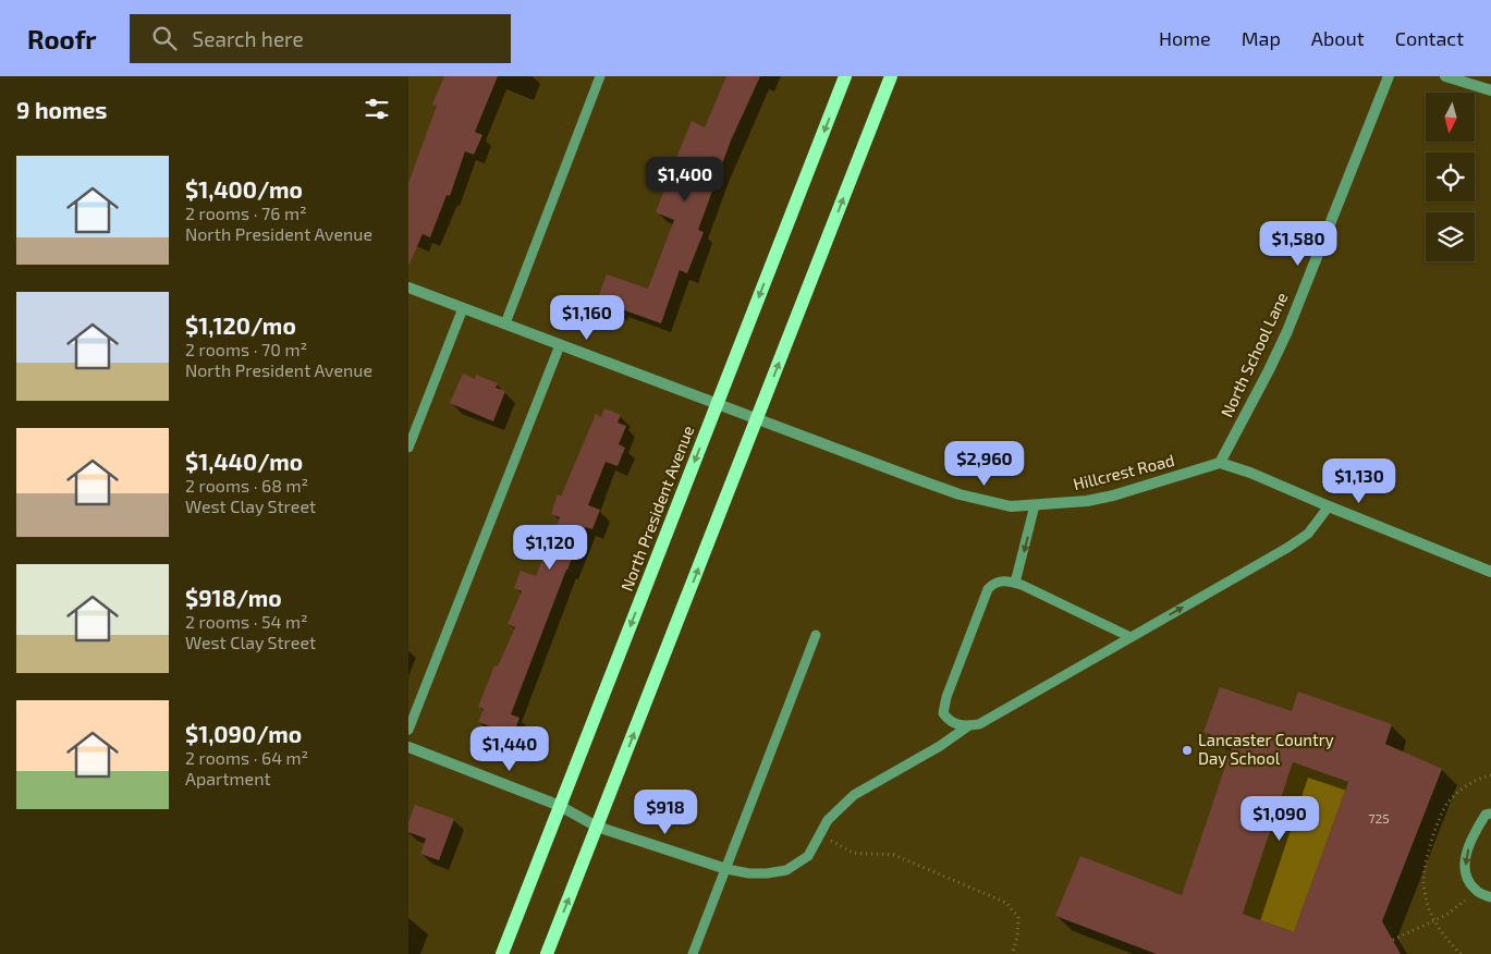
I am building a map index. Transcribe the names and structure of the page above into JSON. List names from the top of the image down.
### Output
{
  "streets": {
    "main road": ["North President Avenue"],
    "street": ["North School Lane", "Hillcrest Road"]
  },
  "crossings": [
    ["North School Lane", "Hillcrest Road"],
    ["Hillcrest Road", "North President Avenue"]
  ],
  "places": ["Lancaster Country Day School"],
  "house_numbers": ["725"],
  "north": "bottom",
  "page": {
    "header": "Roofr",
    "search": "Search here",
    "nav": [
      "Home",
      "Map",
      "About",
      "Contact"
    ],
    "heading": "9 homes",
    "list": [
      {
        "name": "$1,400/mo",
        "note": "2 rooms · 76 m² · North President Avenue"
      },
      {
        "name": "$1,120/mo",
        "note": "2 rooms · 70 m² · North President Avenue"
      },
      {
        "name": "$1,440/mo",
        "note": "2 rooms · 68 m² · West Clay Street"
      },
      {
        "name": "$918/mo",
        "note": "2 rooms · 54 m² · West Clay Street"
      },
      {
        "name": "$1,090/mo",
        "note": "2 rooms · 64 m² · Apartment"
      }
    ],
    "price": [
      "$1,400",
      "$1,580",
      "$1,160",
      "$2,960",
      "$1,130",
      "$1,120",
      "$1,440",
      "$918",
      "$1,090"
    ]
  }
}
